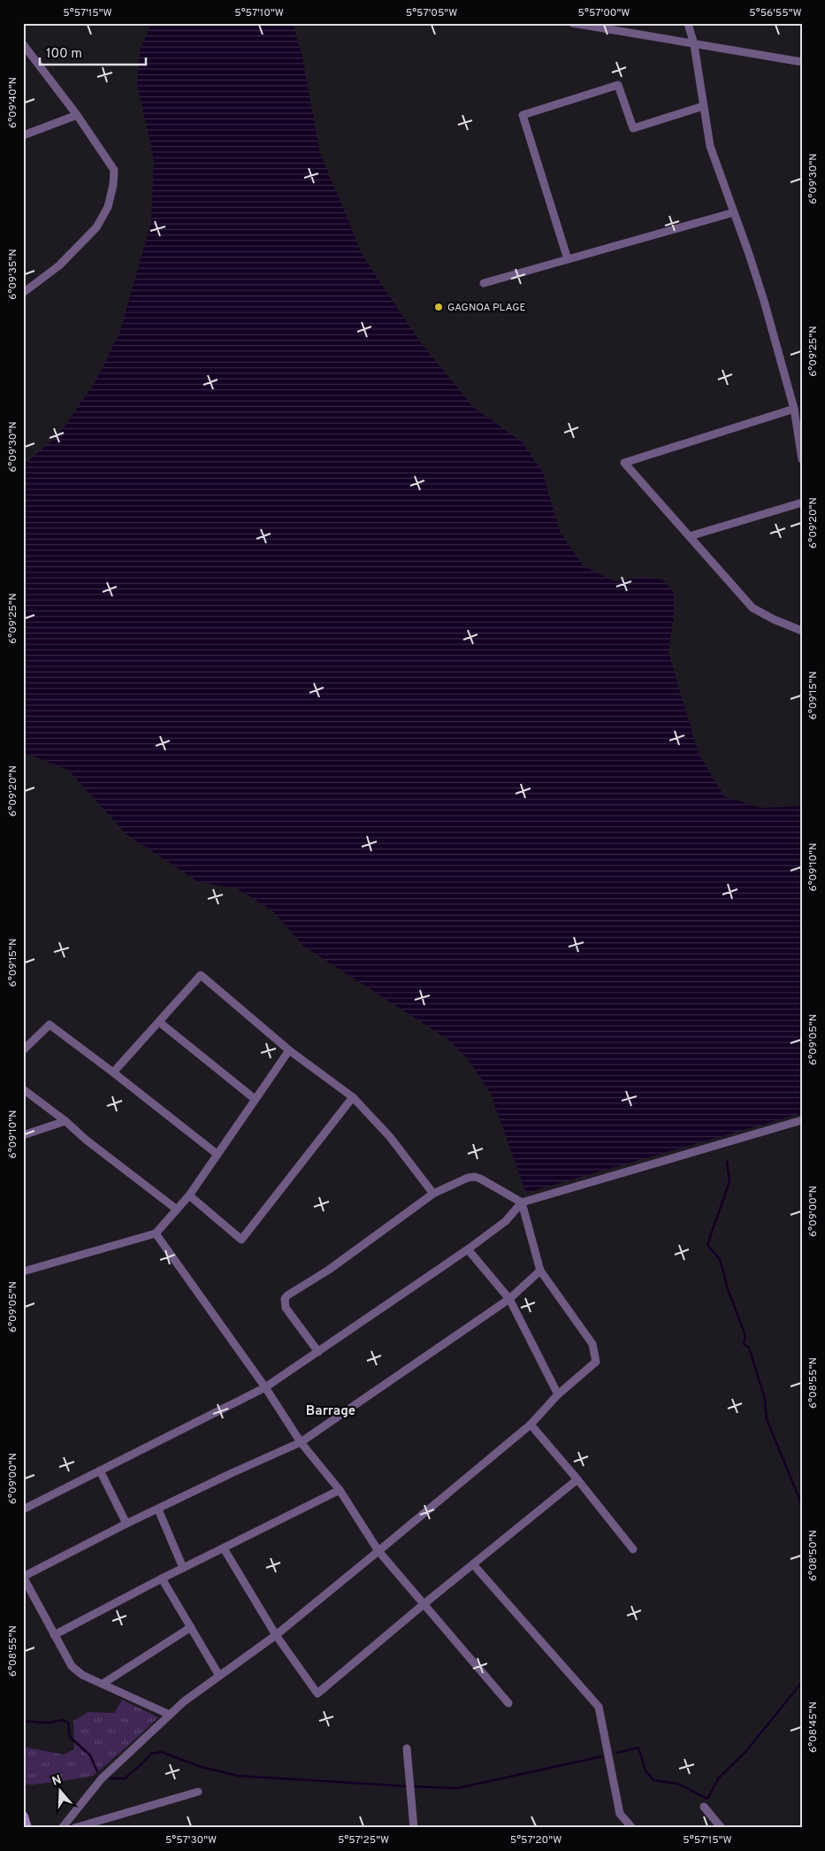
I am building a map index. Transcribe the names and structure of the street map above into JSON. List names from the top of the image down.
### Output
{
  "districts": ["Barrage"],
  "places": ["GAGNOA PLAGE"],
  "scale_bar": "100 m",
  "north": "top",
  "coordinates": [
    "5°57'15\"W",
    "5°57'10\"W",
    "5°57'05\"W",
    "5°57'00\"W",
    "5°56'55\"W",
    "6°09'40\"N",
    "6°09'30\"N",
    "6°09'35\"N",
    "6°09'25\"N",
    "6°09'20\"N",
    "6°09'15\"N",
    "6°09'10\"N",
    "6°09'05\"N",
    "6°09'00\"N",
    "6°08'55\"N",
    "6°08'50\"N",
    "6°08'45\"N",
    "5°57'30\"W",
    "5°57'25\"W",
    "5°57'20\"W"
  ]
}
